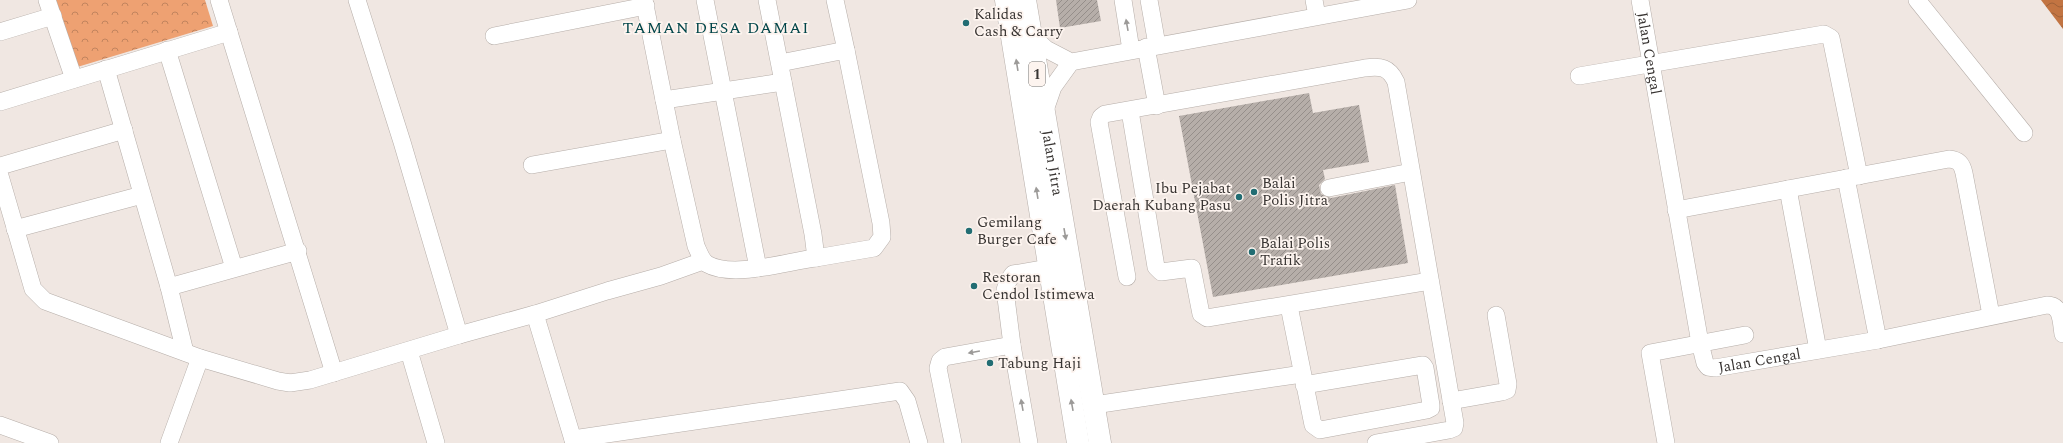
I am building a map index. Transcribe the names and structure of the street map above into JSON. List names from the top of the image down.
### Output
{
  "streets": {
    "highway": ["1", "Jalan Jitra"],
    "street": ["Jalan Cengal"]
  },
  "districts": ["TAMAN DESA DAMAI"],
  "places": [
    "Kalidas Cash & Carry",
    "Balai Polis Jitra",
    "Ibu Pejabat Daerah Kubang Pasu",
    "Gemilang Burger Cafe",
    "Balai Polis Trafik",
    "Restoran Cendol Istimewa",
    "Tabung Haji"
  ]
}
